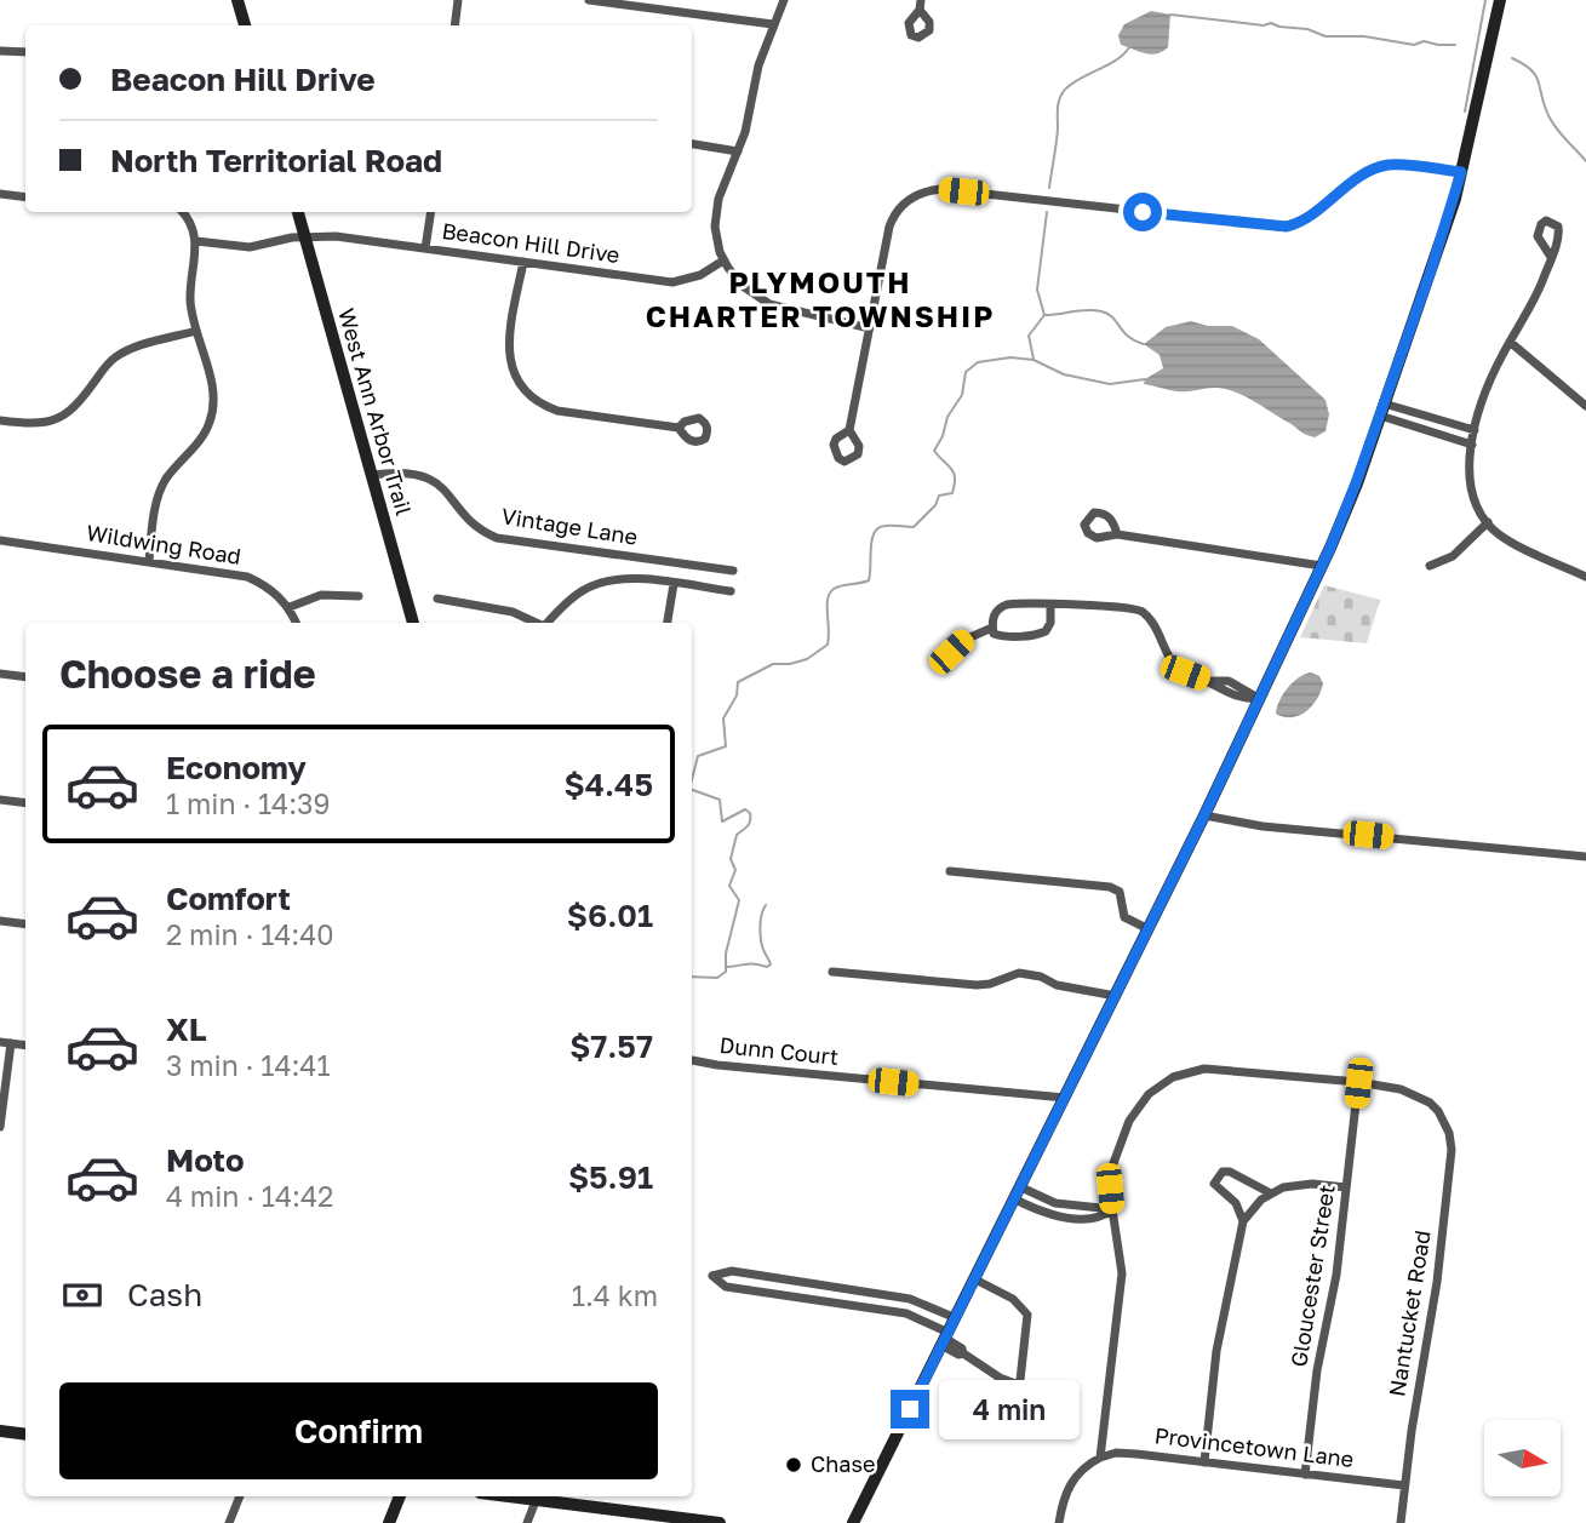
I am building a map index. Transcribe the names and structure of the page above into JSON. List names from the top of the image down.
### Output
{
  "streets": {
    "main road": ["West Ann Arbor Trail"],
    "street": [
      "Beacon Hill Drive",
      "Vintage Lane",
      "Wildwing Road",
      "Dunn Court",
      "Gloucester Street",
      "Nantucket Road",
      "Provincetown Lane"
    ]
  },
  "crossings": [
    ["Beacon Hill Drive", "West Ann Arbor Trail"],
    ["West Ann Arbor Trail", "Vintage Lane"],
    ["Gloucester Street", "Nantucket Road"],
    ["Gloucester Street", "Provincetown Lane"],
    ["Nantucket Road", "Provincetown Lane"]
  ],
  "districts": ["PLYMOUTH CHARTER TOWNSHIP"],
  "places": ["Chase"],
  "north": "right",
  "page": {
    "banner": ["Beacon Hill Drive", "North Territorial Road"],
    "heading": "Choose a ride",
    "list": [
      {
        "name": "Economy",
        "note": "1 min · 14:39",
        "value": "$4.45"
      },
      {
        "name": "Comfort",
        "note": "2 min · 14:40",
        "value": "$6.01"
      },
      {
        "name": "XL",
        "note": "3 min · 14:41",
        "value": "$7.57"
      },
      {
        "name": "Moto",
        "note": "4 min · 14:42",
        "value": "$5.91"
      }
    ],
    "pay": ["Cash", "1.4 km"],
    "buttons": "Confirm",
    "bubble": "4 min"
  }
}
